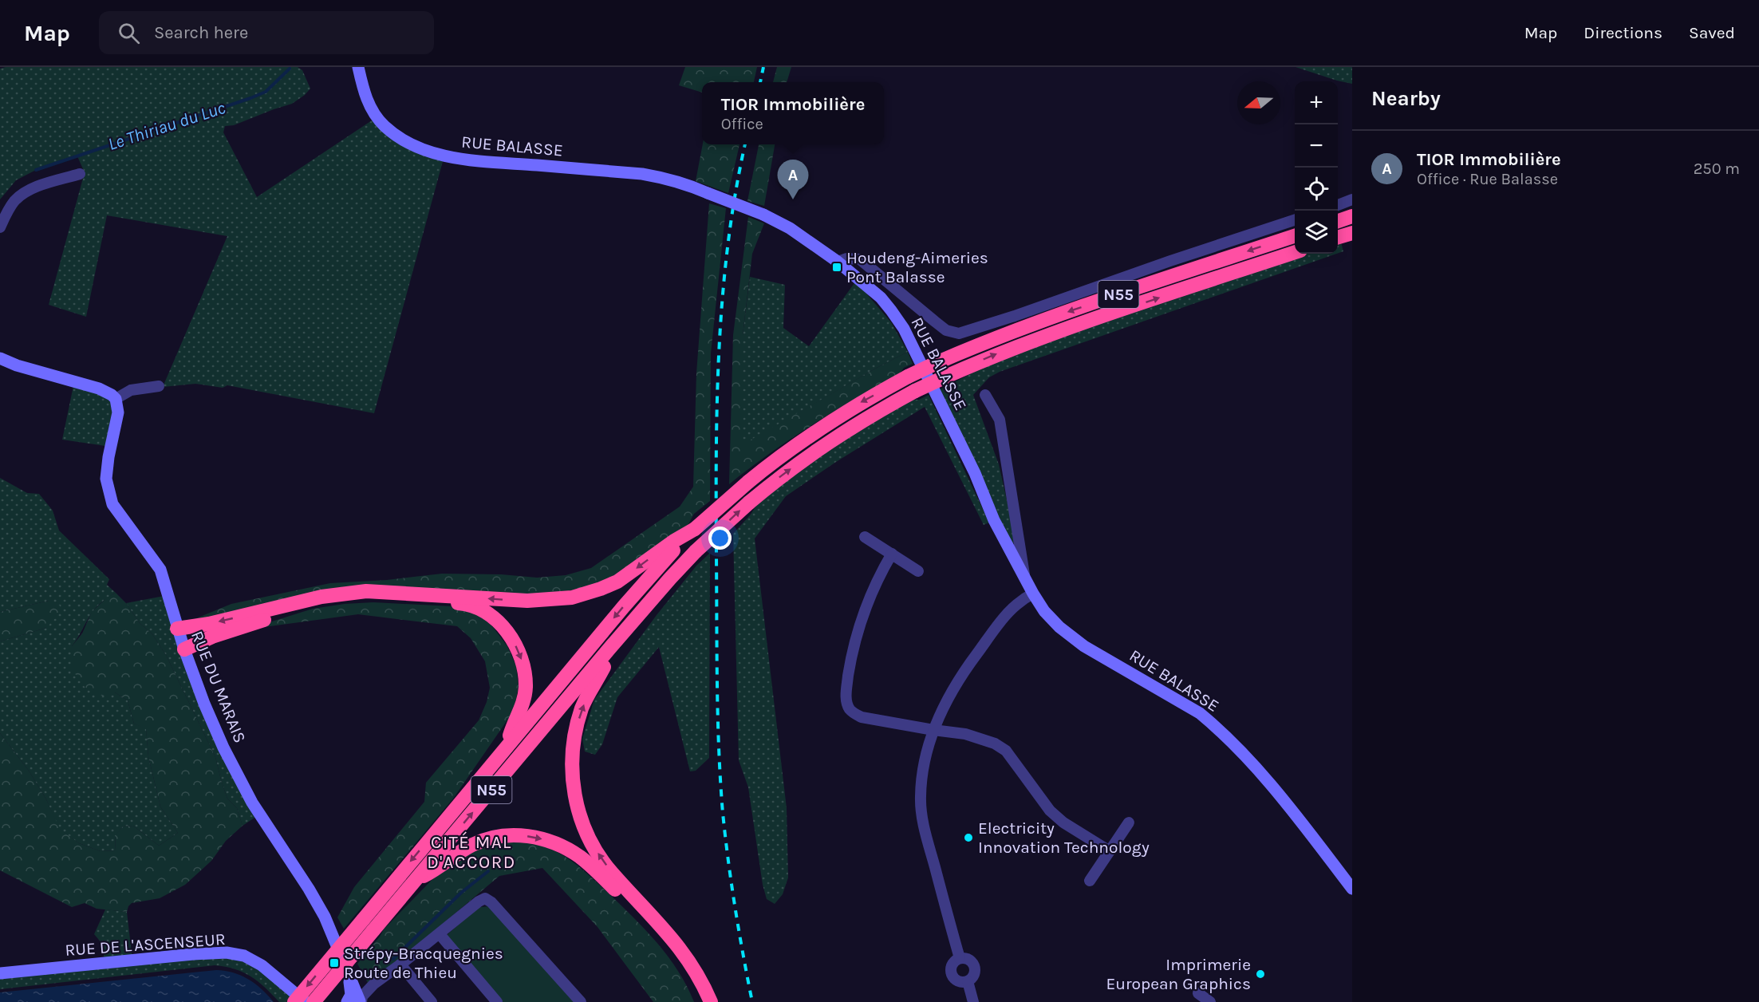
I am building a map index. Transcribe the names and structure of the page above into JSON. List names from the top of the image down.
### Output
{
  "streets": {
    "highway": ["N55"],
    "street": ["RUE BALASSE", "RUE DU MARAIS", "RUE DE L'ASCENSEUR"]
  },
  "districts": ["CITÉ MAL D'ACCORD"],
  "water": ["Le Thiriau du Luc"],
  "places": {
    "transit": ["Houdeng-Aimeries Pont Balasse", "Strépy-Bracquegnies Route de Thieu"],
    "other": ["Electricity Innovation Technology", "Imprimerie European Graphics"]
  },
  "north": "left",
  "page": {
    "header": "Map",
    "search": "Search here",
    "nav": ["Map", "Directions", "Saved"],
    "heading": "Nearby",
    "map_buttons": ["+", "−"],
    "popup": ["TIOR Immobilière", "Office"],
    "list": [
      {
        "mark": "A",
        "name": "TIOR Immobilière",
        "note": "Office · Rue Balasse",
        "value": "250 m"
      }
    ],
    "pins": "A"
  }
}
